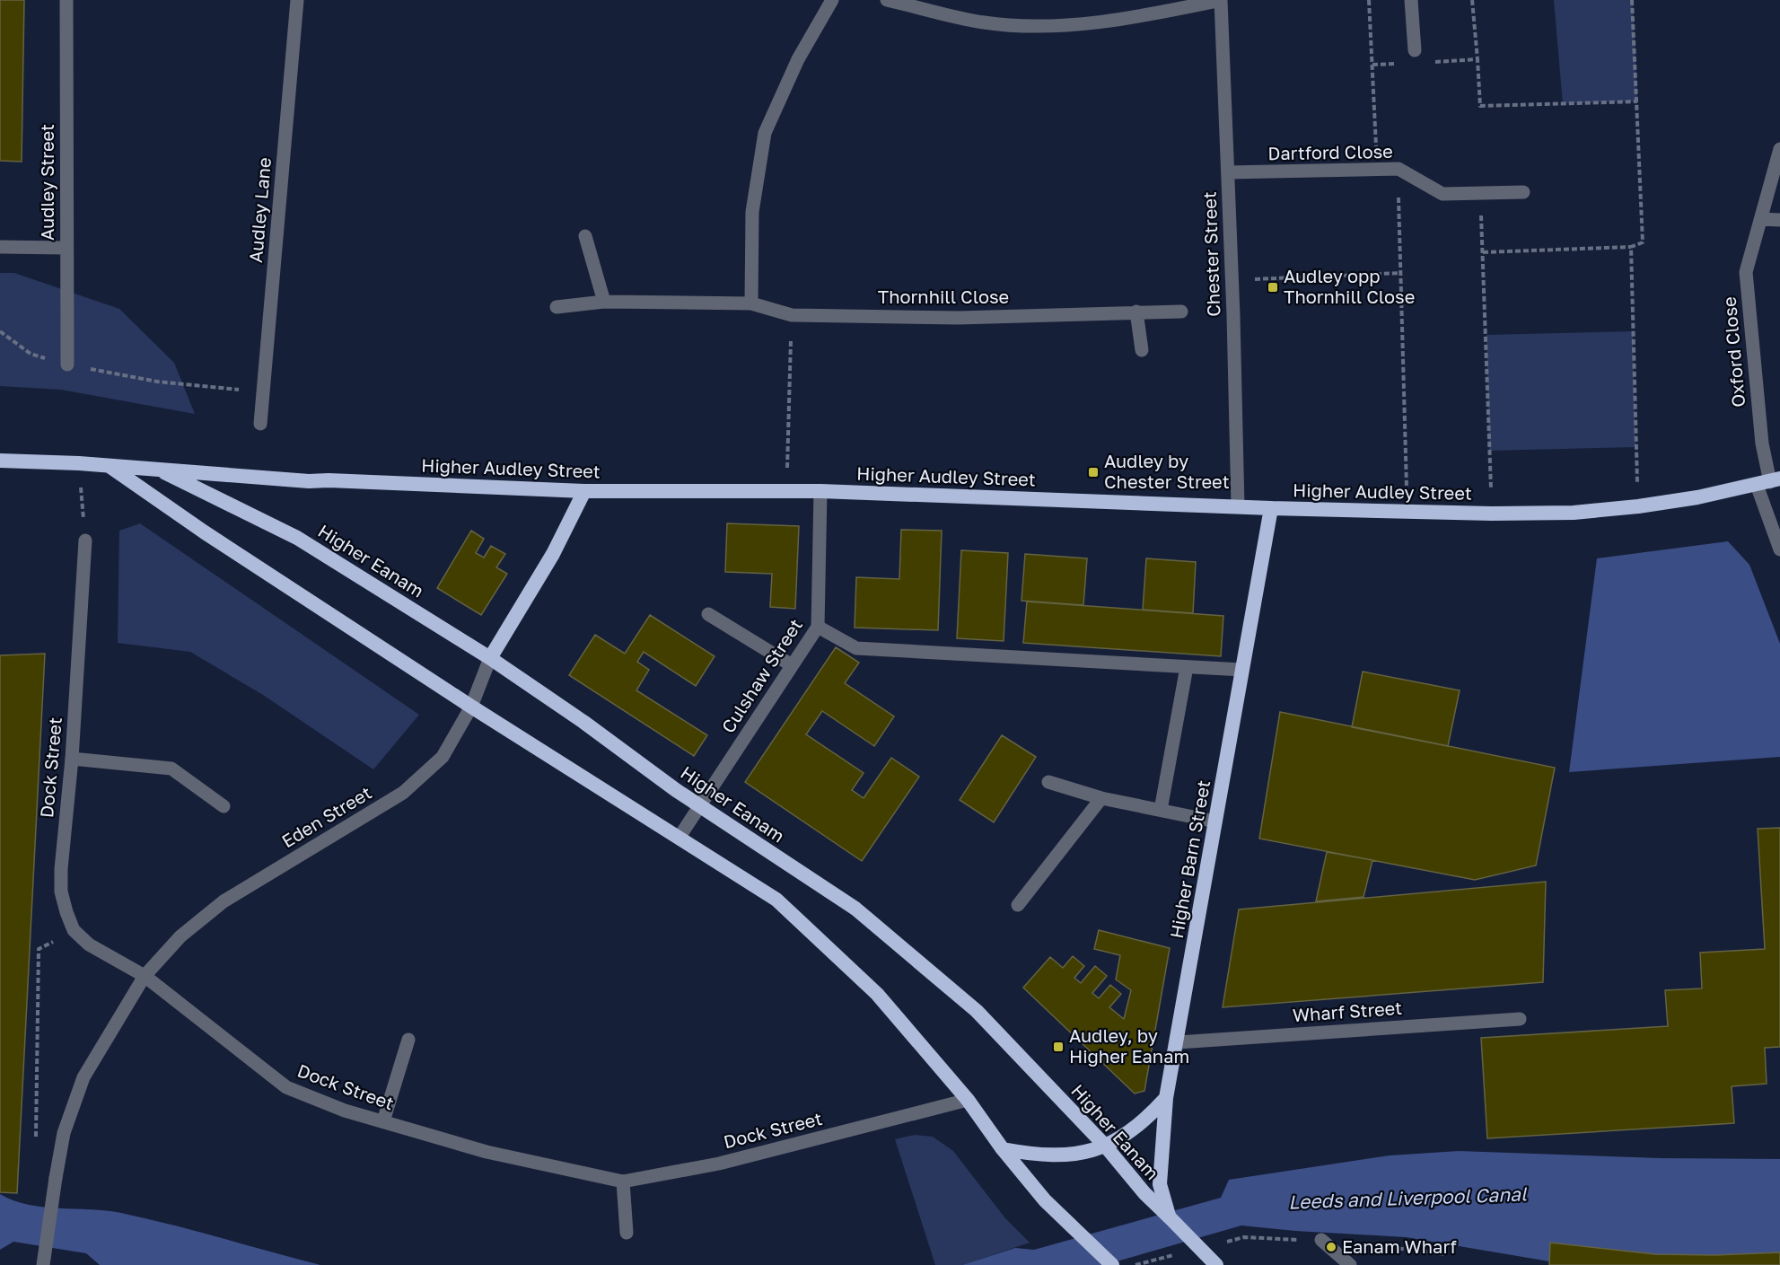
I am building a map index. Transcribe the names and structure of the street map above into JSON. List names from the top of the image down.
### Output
{
  "streets": {
    "highway": ["Higher Audley Street", "Higher Eanam", "Higher Barn Street"],
    "street": [
      "Dartford Close",
      "Audley Street",
      "Audley Lane",
      "Chester Street",
      "Thornhill Close",
      "Oxford Close",
      "Culshaw Street",
      "Dock Street",
      "Eden Street",
      "Wharf Street"
    ]
  },
  "crossings": [
    ["Dartford Close", "Chester Street"],
    ["Chester Street", "Higher Audley Street"],
    ["Oxford Close", "Higher Audley Street"],
    ["Higher Audley Street", "Higher Eanam"],
    ["Higher Audley Street", "Culshaw Street"],
    ["Higher Audley Street", "Higher Barn Street"],
    ["Higher Eanam", "Culshaw Street"],
    ["Higher Eanam", "Eden Street"],
    ["Higher Eanam", "Higher Barn Street"],
    ["Dock Street", "Eden Street"],
    ["Higher Barn Street", "Wharf Street"]
  ],
  "water": ["Leeds and Liverpool Canal"],
  "places": {
    "transit": ["Audley opp Thornhill Close", "Audley by Chester Street", "Audley, by Higher Eanam"],
    "other": ["Eanam Wharf"]
  }
}
